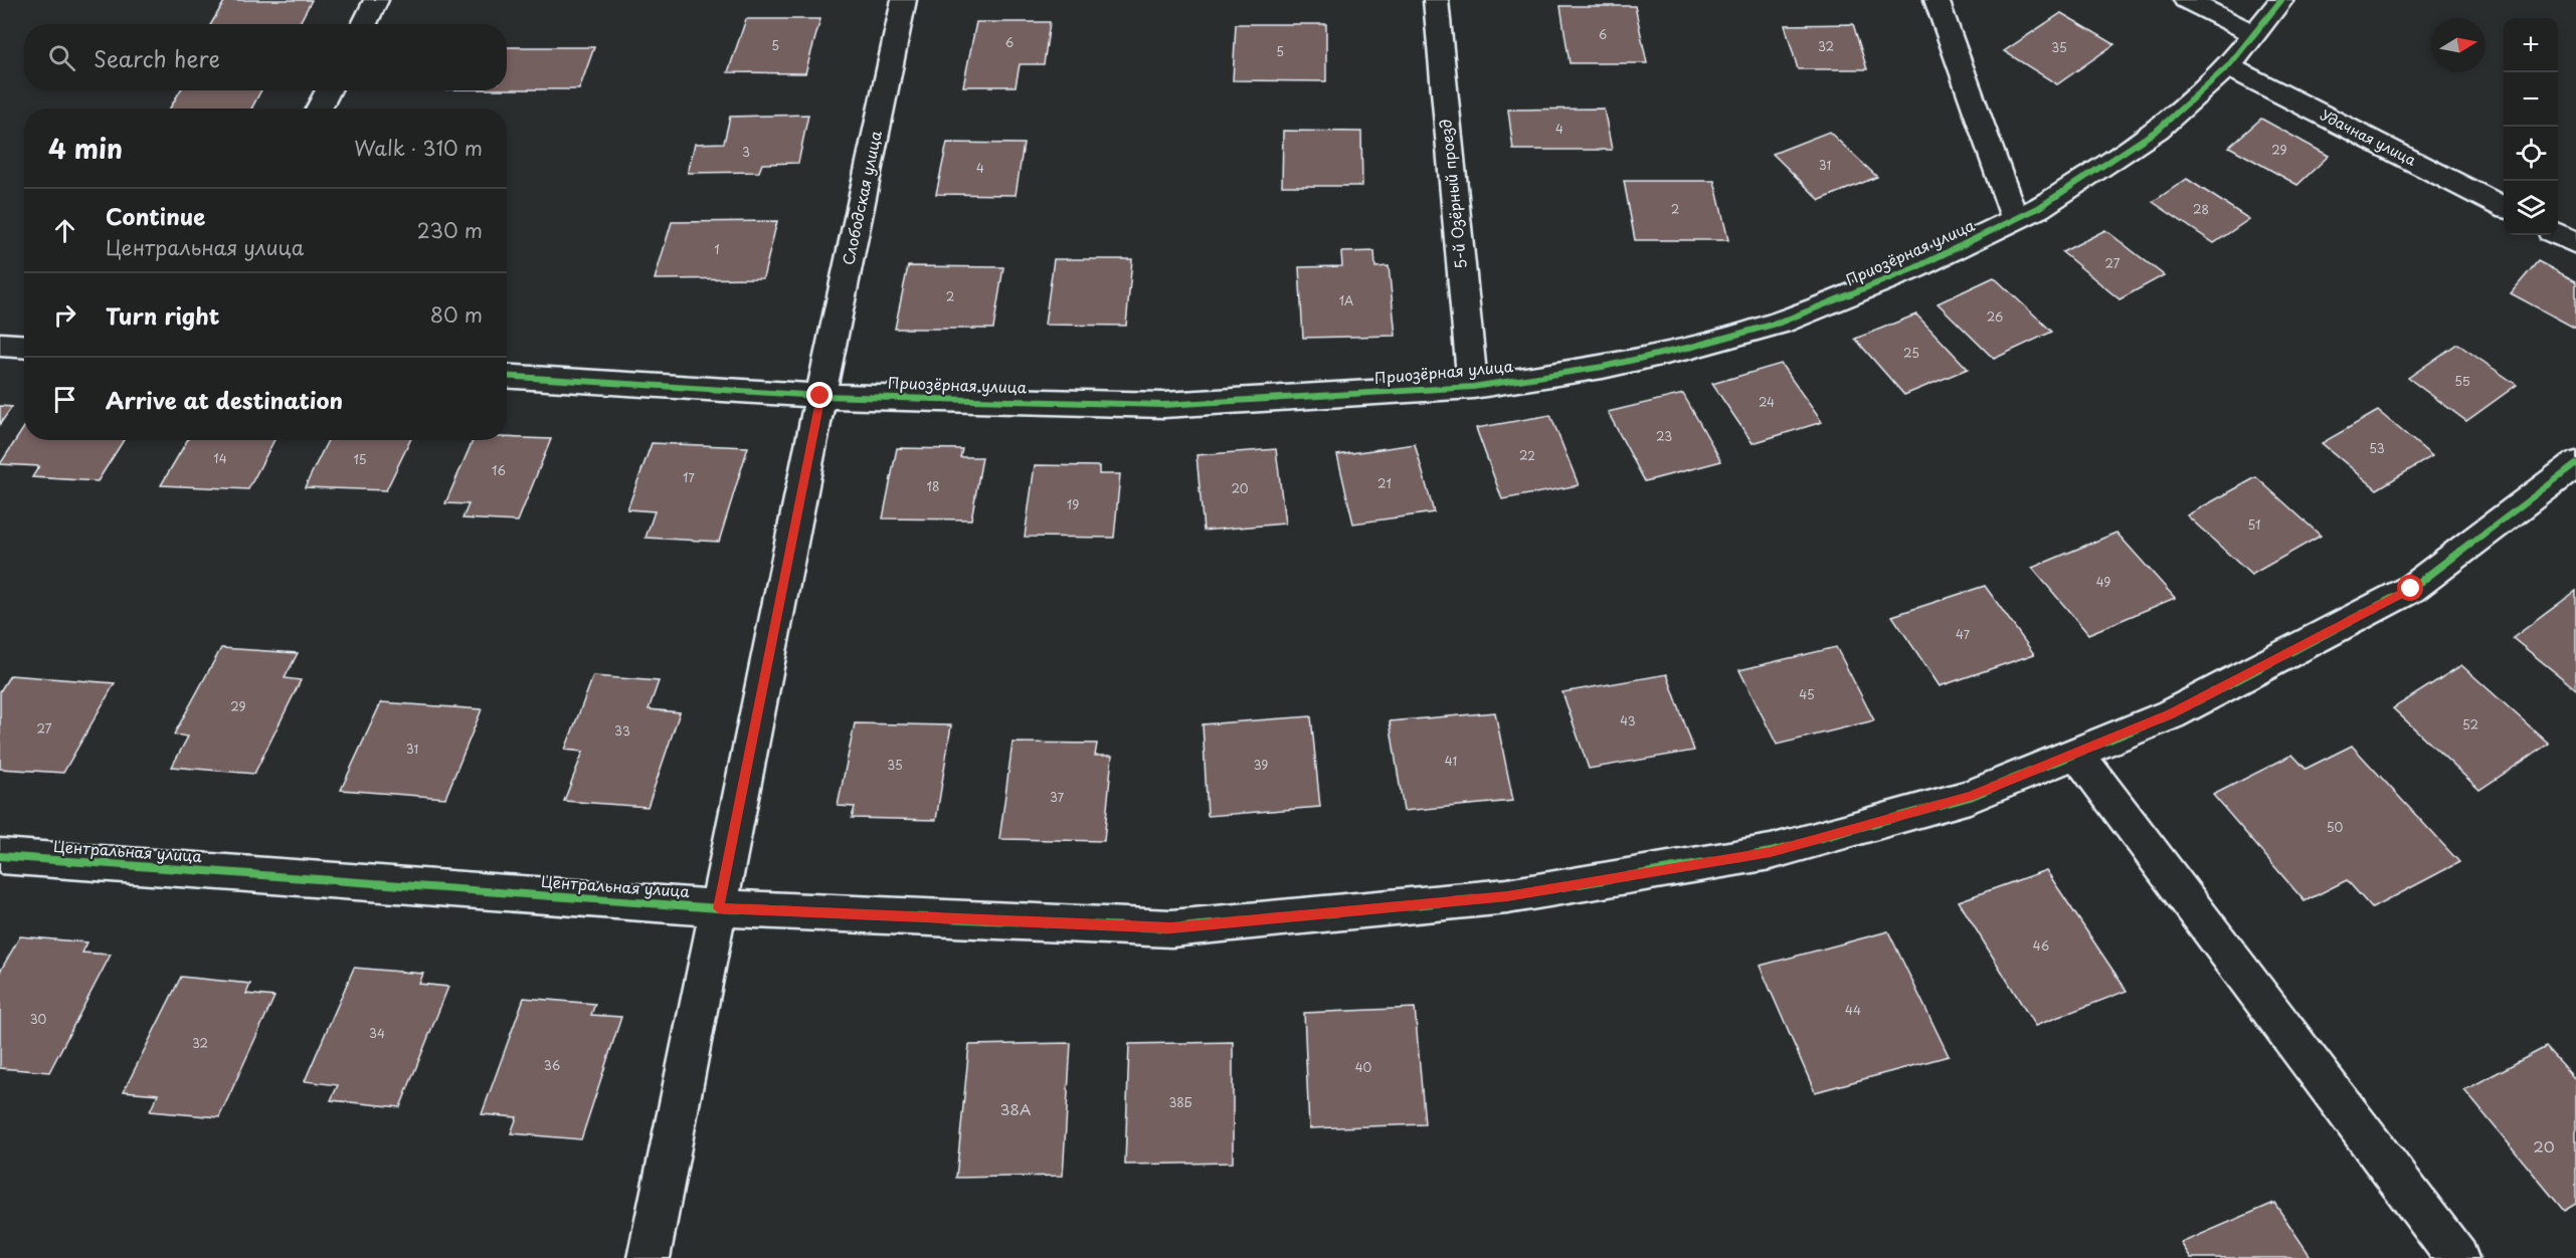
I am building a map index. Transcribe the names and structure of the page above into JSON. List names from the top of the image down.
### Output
{
  "streets": {
    "street": [
      "Удачная улица",
      "5-й Озёрный проезд",
      "Слободская улица",
      "Приозёрная улица",
      "Центральная улица"
    ]
  },
  "crossings": [
    ["Удачная улица", "Приозёрная улица"],
    ["5-й Озёрный проезд", "Приозёрная улица"],
    ["Слободская улица", "Приозёрная улица"],
    ["Слободская улица", "Центральная улица"]
  ],
  "house_numbers": [
    "6",
    "6",
    "5",
    "32",
    "35",
    "5",
    "4",
    "29",
    "3",
    "31",
    "4",
    "2",
    "28",
    "1",
    "27",
    "2",
    "1А",
    "26",
    "25",
    "55",
    "24",
    "23",
    "53",
    "22",
    "14",
    "15",
    "16",
    "17",
    "21",
    "18",
    "20",
    "19",
    "51",
    "49",
    "47",
    "45",
    "29",
    "43",
    "52",
    "27",
    "33",
    "31",
    "41",
    "35",
    "39",
    "37",
    "50",
    "46",
    "44",
    "30",
    "34",
    "32",
    "36",
    "40",
    "38Б",
    "38А",
    "20"
  ],
  "north": "right",
  "page": {
    "map_buttons": ["+", "−"],
    "search": "Search here",
    "heading": ["4 min", "Walk · 310 m"],
    "list": [
      ["Continue", "Центральная улица", "230 m"],
      ["Turn right", "80 m"],
      "Arrive at destination"
    ]
  }
}
